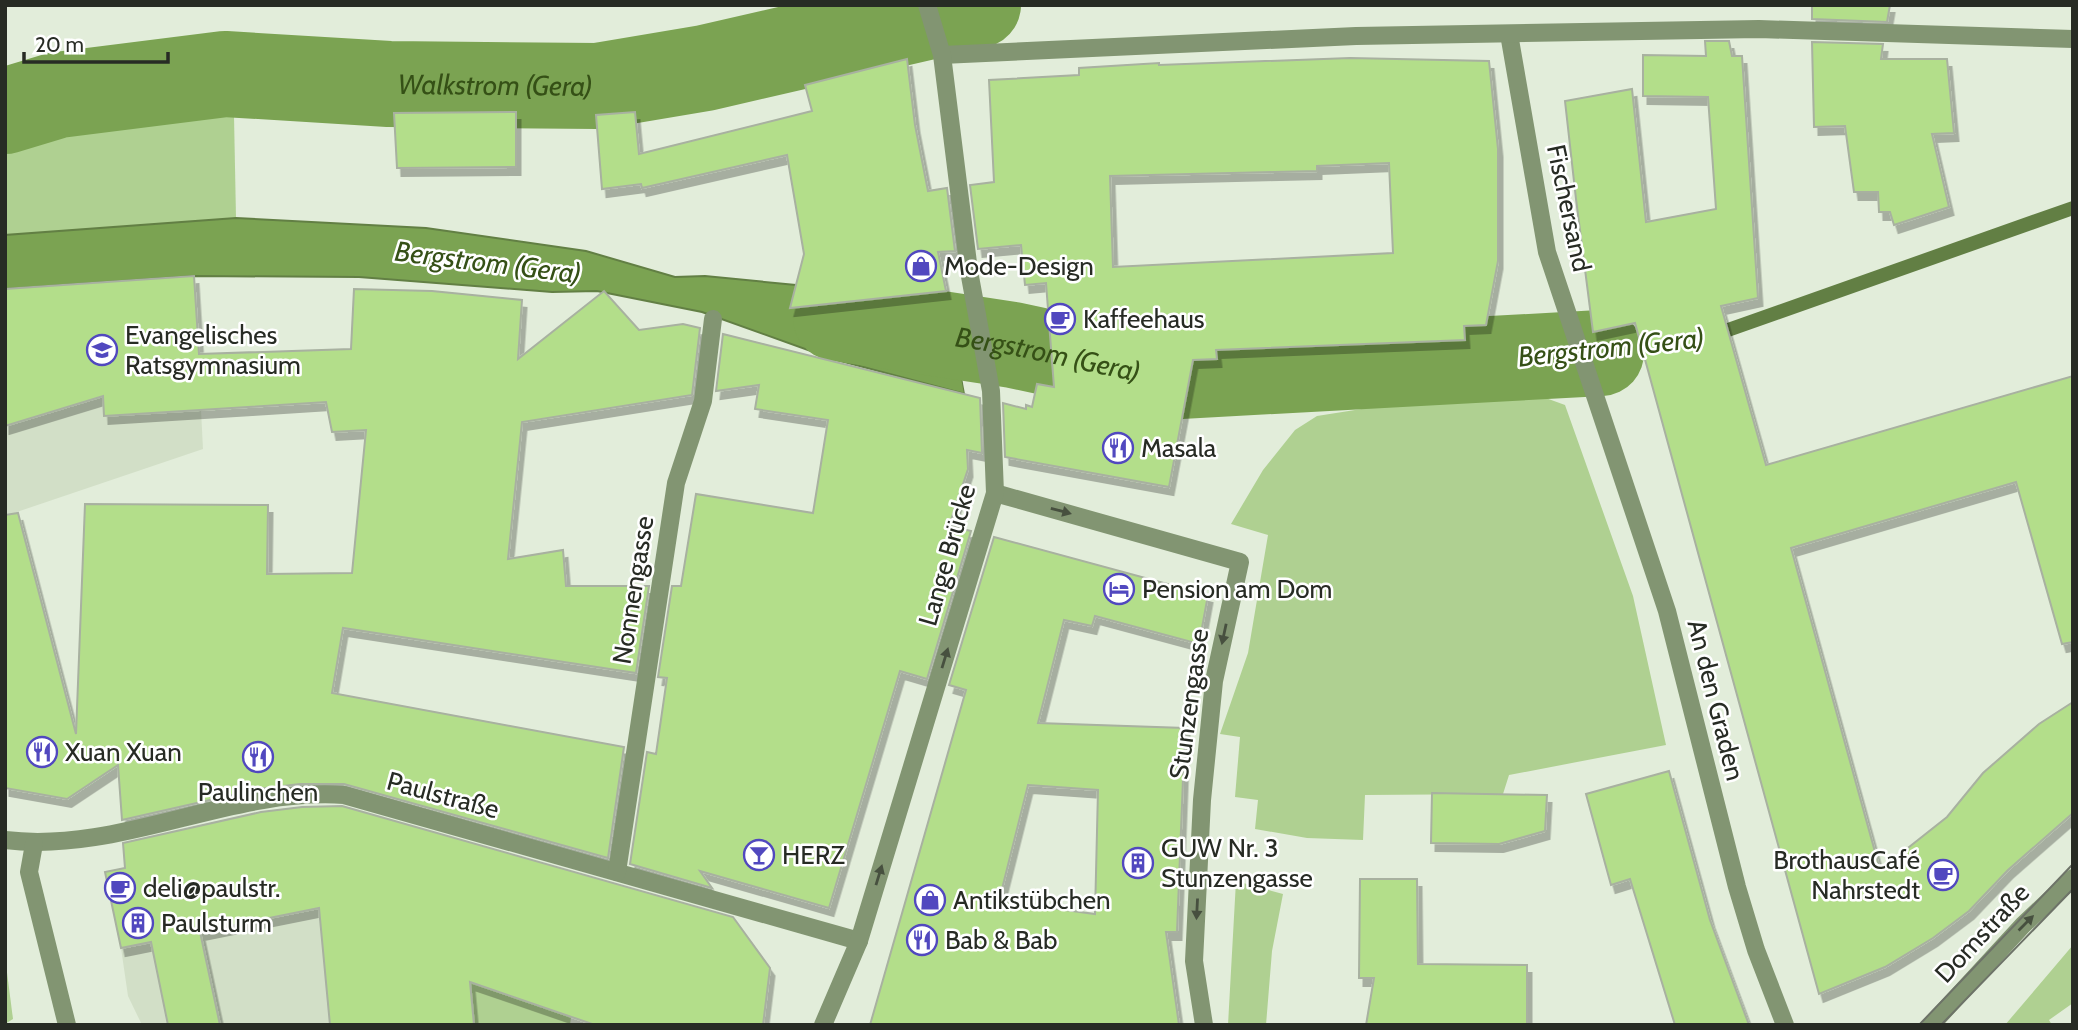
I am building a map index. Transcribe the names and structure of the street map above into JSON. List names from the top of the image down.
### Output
{
  "streets": {
    "street": [
      "Fischersand",
      "Lange Brücke",
      "Nonnengasse",
      "An den Graden",
      "Stunzengasse",
      "Paulstraße",
      "Domstraße"
    ]
  },
  "crossings": [
    ["Fischersand", "An den Graden"],
    ["Lange Brücke", "Stunzengasse"],
    ["Lange Brücke", "Paulstraße"],
    ["Nonnengasse", "Paulstraße"]
  ],
  "one_way": ["Lange Brücke", "Domstraße"],
  "water": ["Walkstrom (Gera)", "Bergstrom (Gera)"],
  "places": {
    "shop": ["Mode-Design", "Antikstübchen"],
    "cafe": ["Kaffeehaus", "BrothausCafé Nahrstedt", "deli@paulstr."],
    "school or university": ["Evangelisches Ratsgymnasium"],
    "restaurant": [
      "Masala",
      "Xuan Xuan",
      "Paulinchen",
      "Bab & Bab"
    ],
    "hotel": ["Pension am Dom"],
    "bar": ["HERZ"],
    "building": ["GUW Nr. 3 Stunzengasse", "Paulsturm"]
  },
  "scale_bar": "20 m"
}
